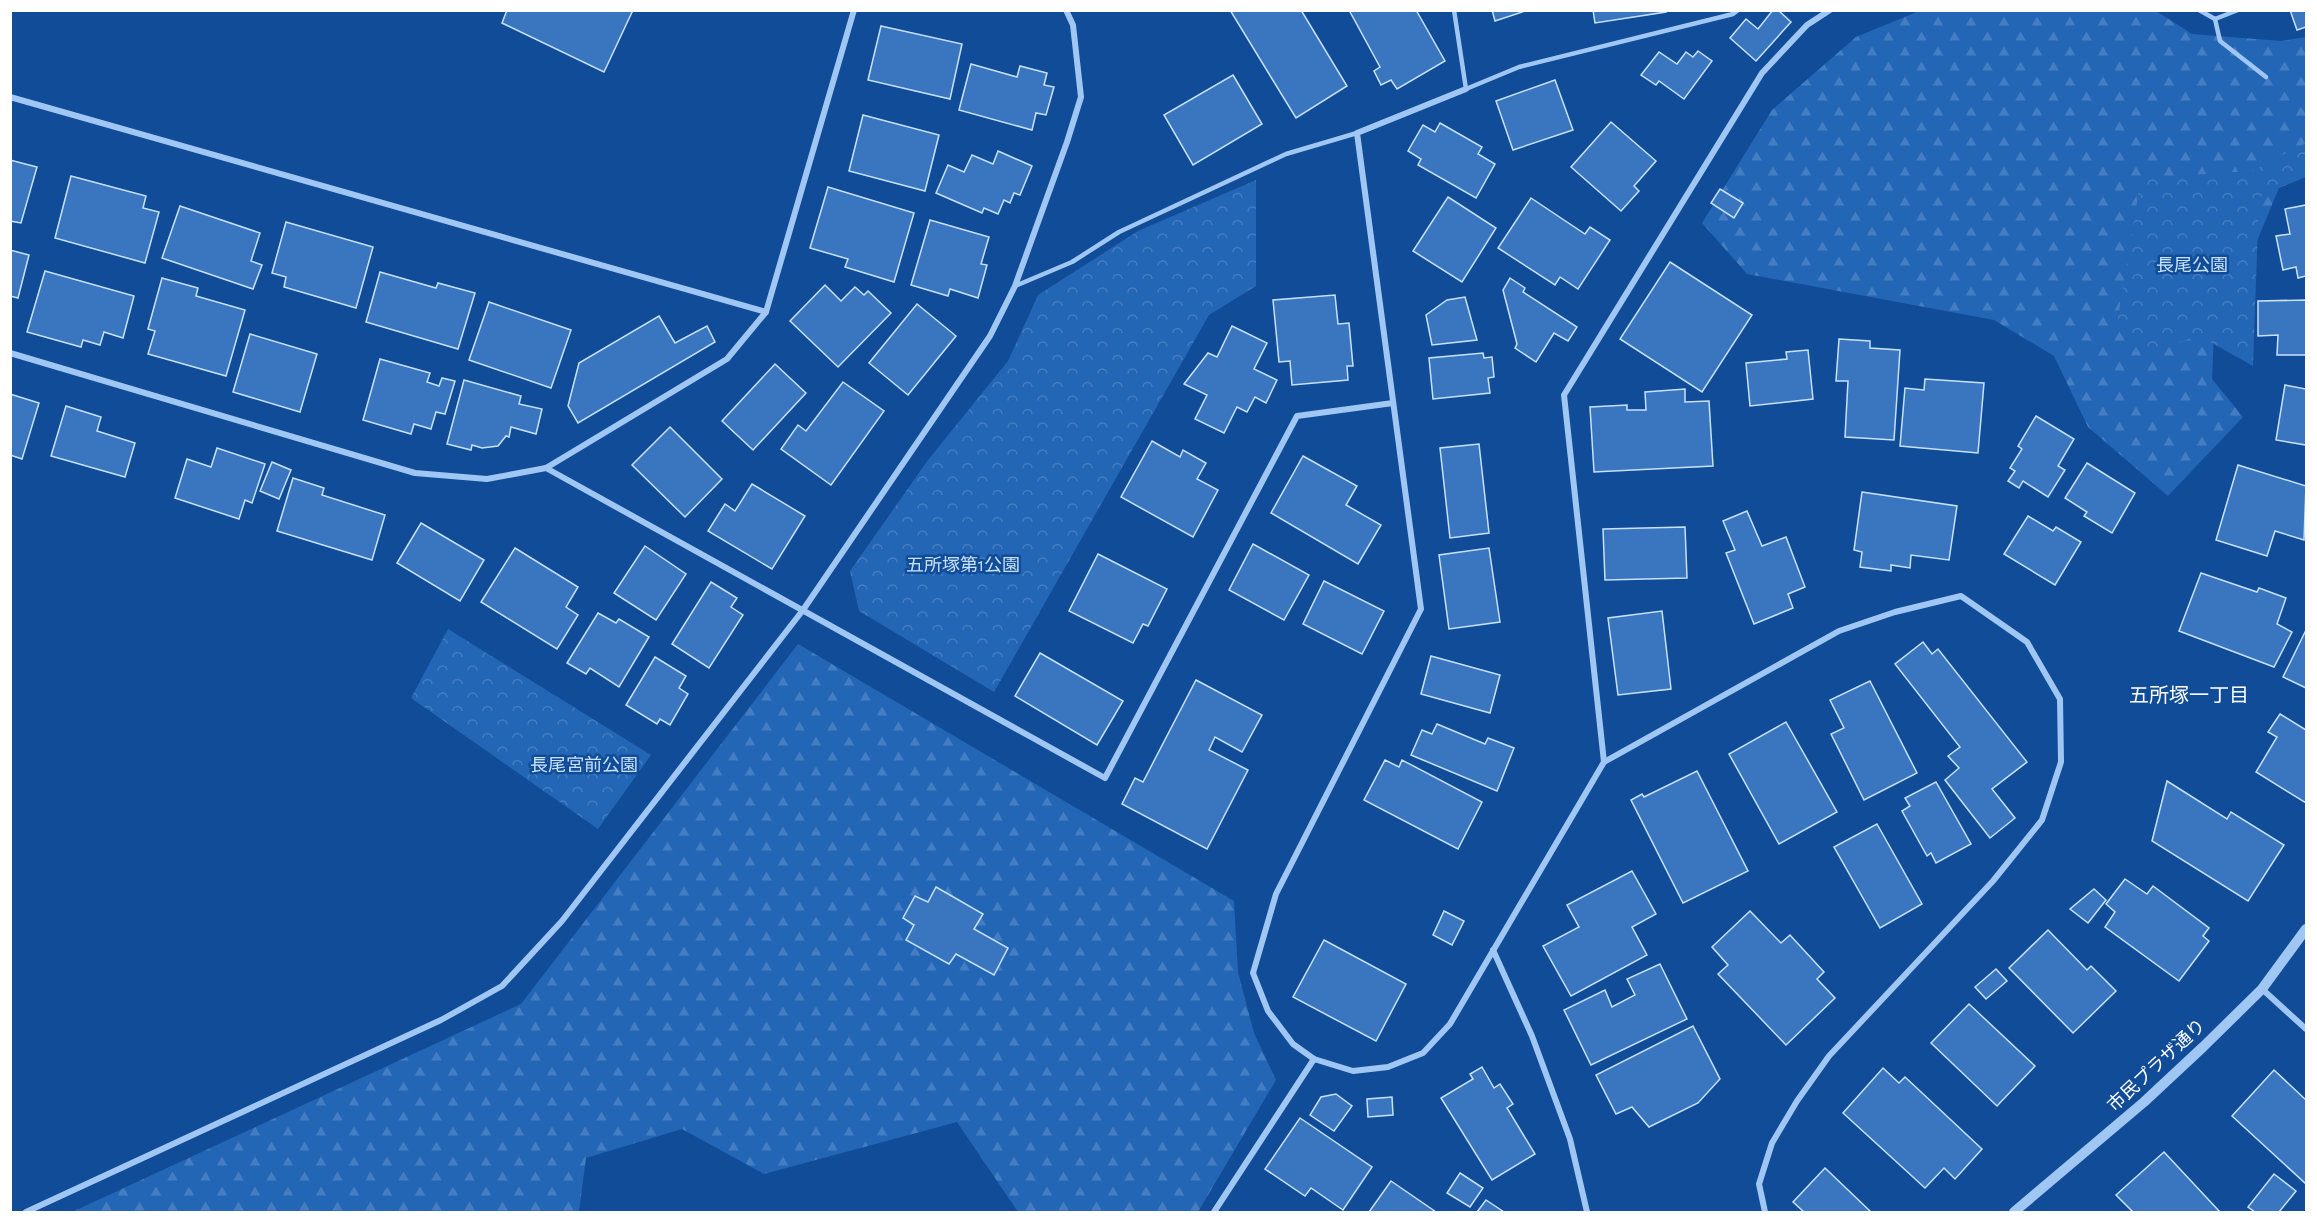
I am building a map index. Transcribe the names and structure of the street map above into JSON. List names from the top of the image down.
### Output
{
  "streets": {
    "street": ["市民プラザ通り"]
  },
  "districts": ["五所塚一丁目"],
  "parks": ["長尾公園", "五所塚第1公園", "長尾宮前公園"]
}
